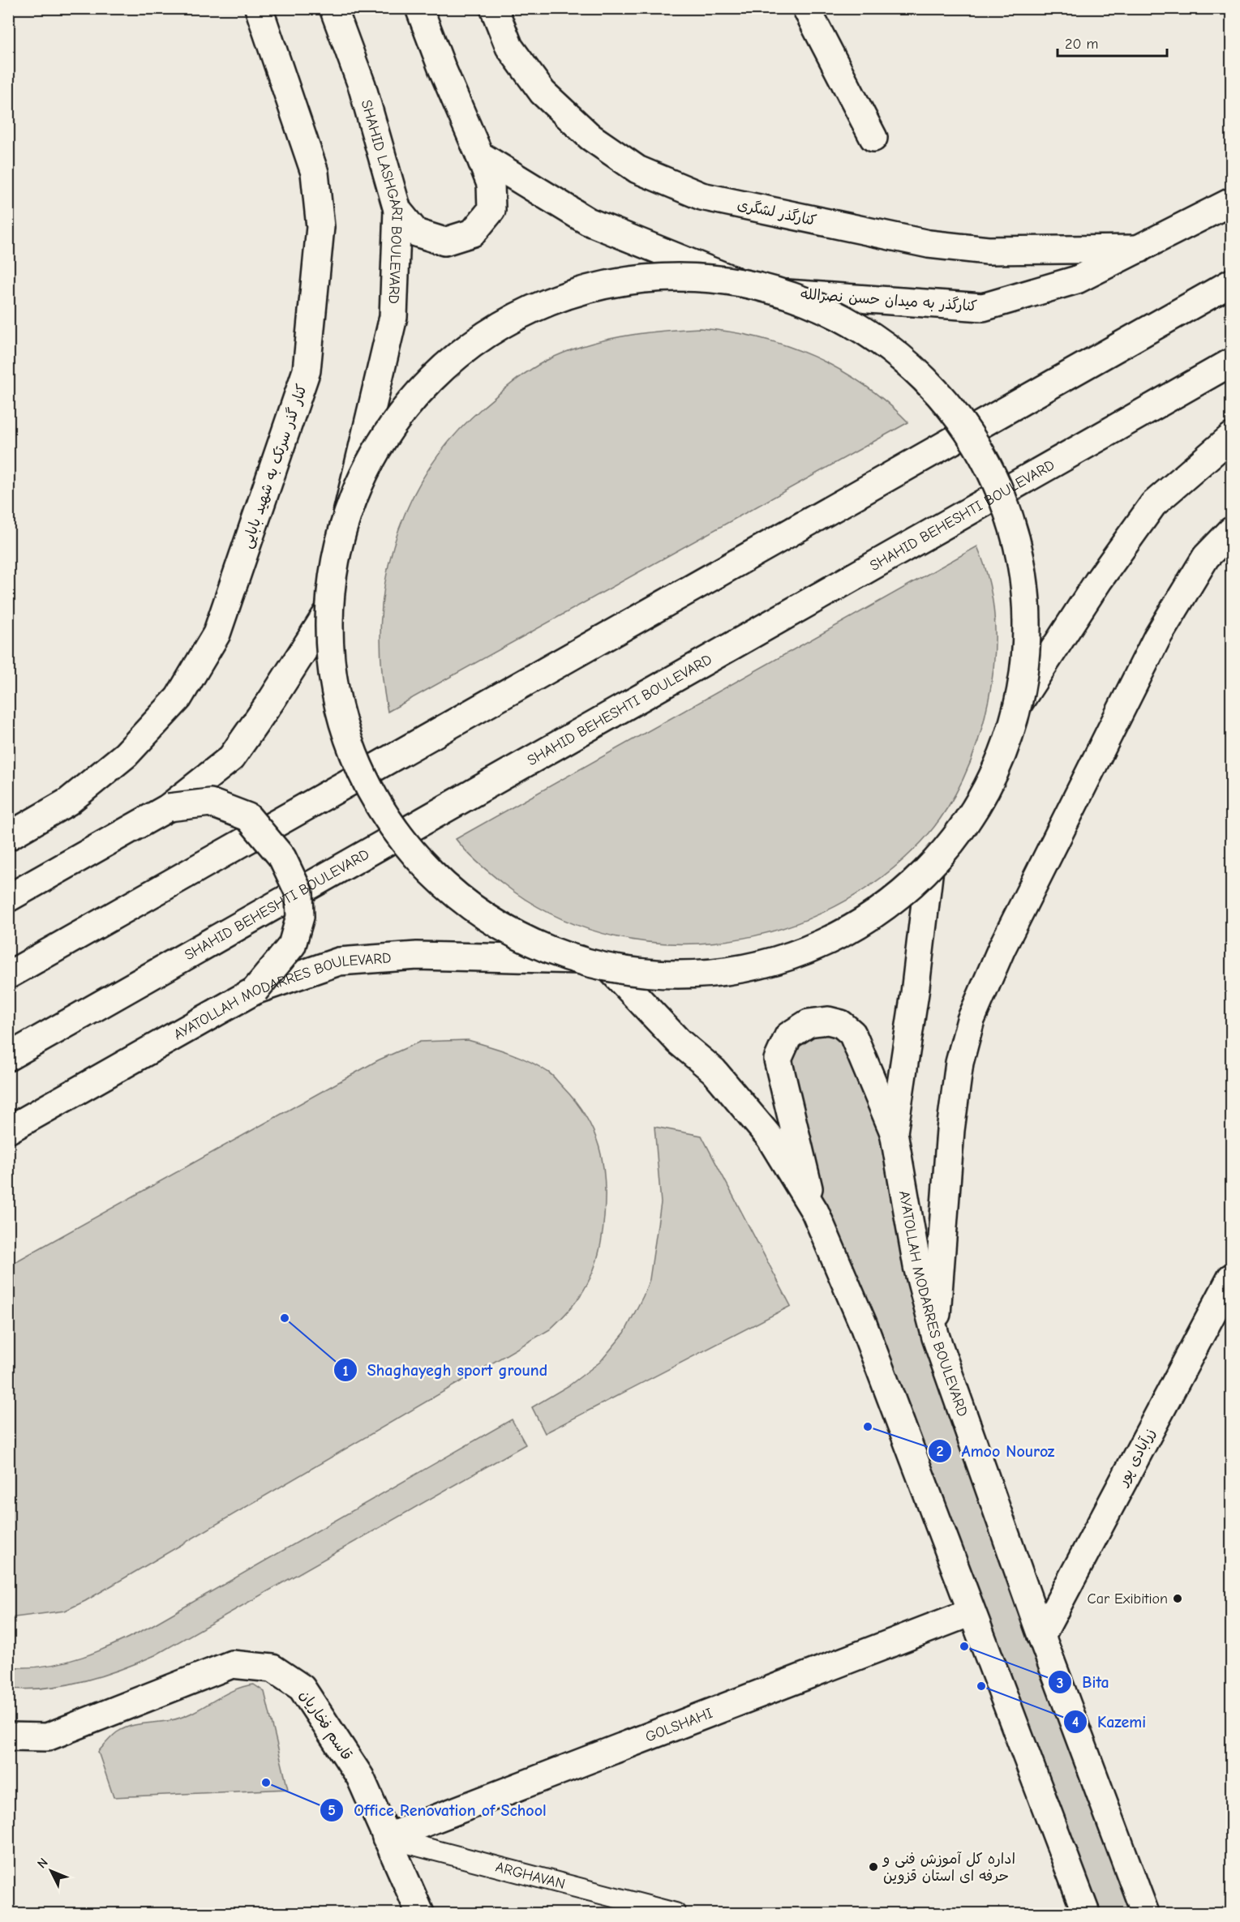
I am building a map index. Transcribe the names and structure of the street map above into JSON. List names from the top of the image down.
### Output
{
  "streets": {
    "main road": [
      "SHAHID LASHGARI BOULEVARD",
      "کنارگذر لشگری",
      "کنارگذر به میدان حسن نصرالله",
      "کنار گذر سرتک به شهید بابایی",
      "SHAHID BEHESHTI BOULEVARD",
      "AYATOLLAH MODARRES BOULEVARD",
      "زرآبادی پور",
      "قاسم فخاریان",
      "GOLSHAHI"
    ],
    "lane": ["ARGHAVAN"]
  },
  "crossings": [
    ["کنارگذر لشگری", "کنارگذر به میدان حسن نصرالله"],
    ["AYATOLLAH MODARRES BOULEVARD", "زرآبادی پور"],
    ["قاسم فخاریان", "GOLSHAHI"],
    ["قاسم فخاریان", "ARGHAVAN"],
    ["GOLSHAHI", "ARGHAVAN"]
  ],
  "places": [
    "Shaghayegh sport ground",
    "Amoo Nouroz",
    "Car Exibition",
    "Bita",
    "Kazemi",
    "Office Renovation of School",
    "اداره کل آموزش فنی و حرفه ای استان قزوین"
  ],
  "scale_bar": "20 m",
  "north": "top left"
}
